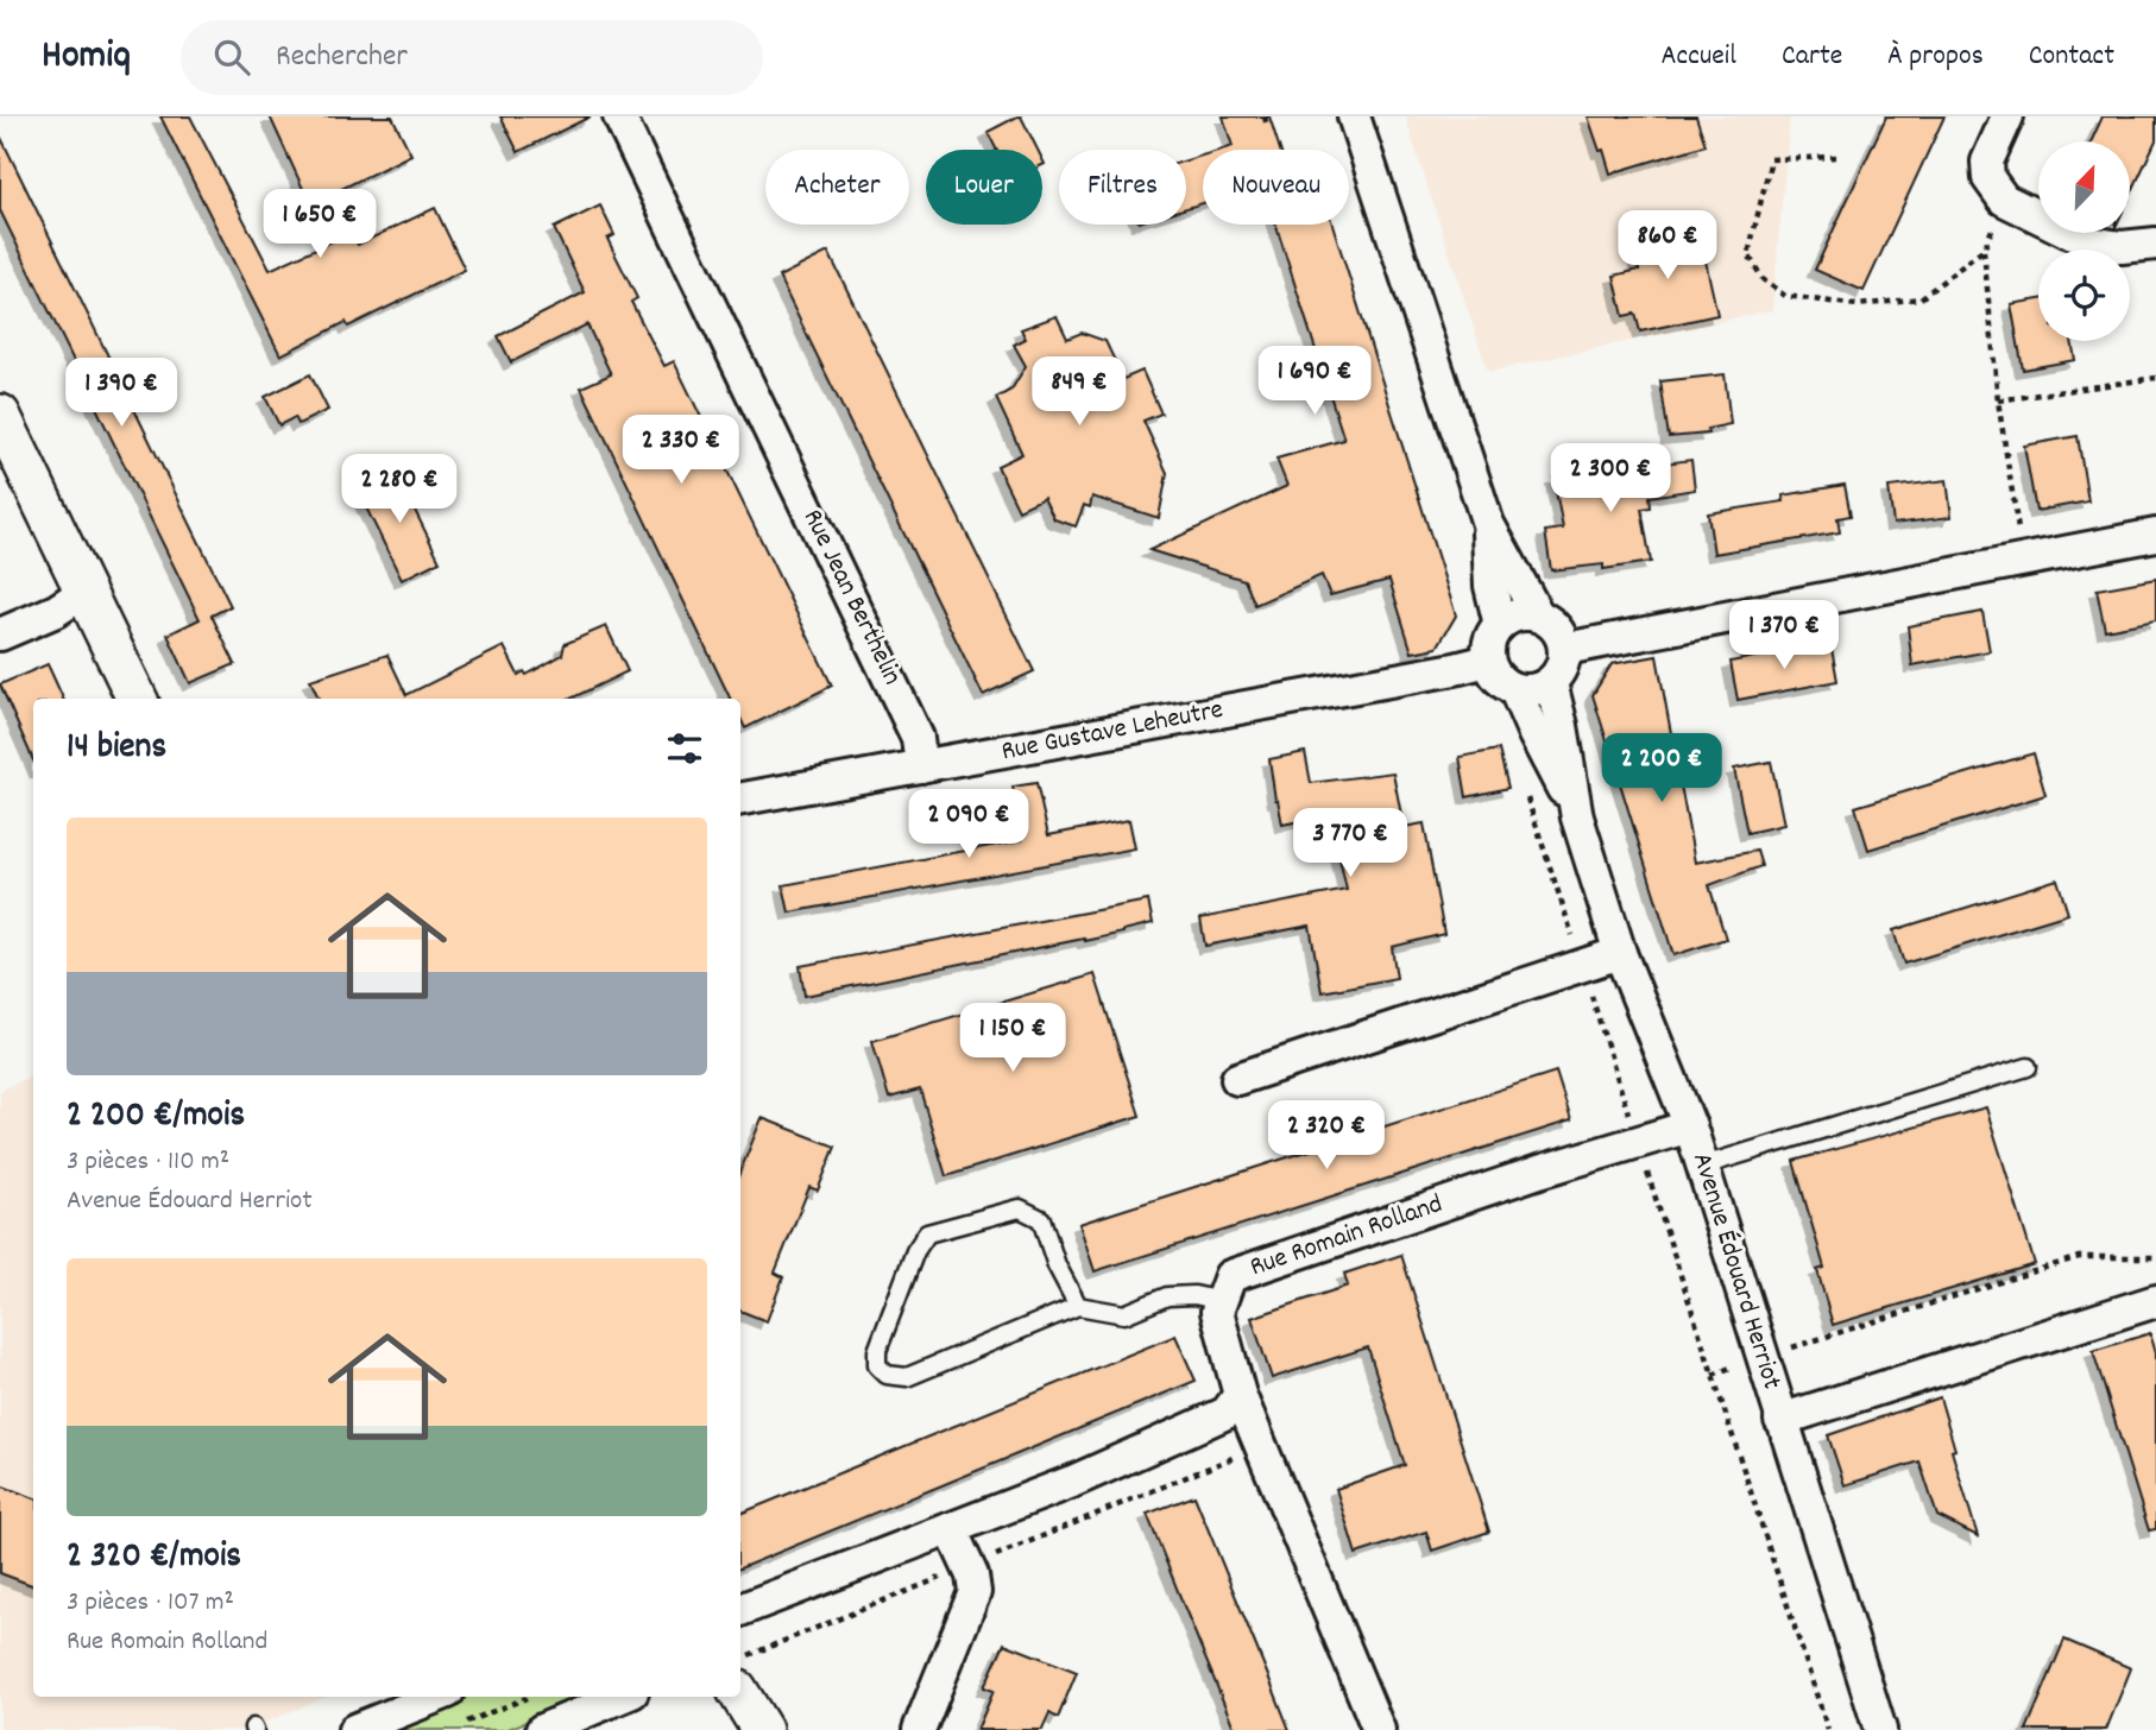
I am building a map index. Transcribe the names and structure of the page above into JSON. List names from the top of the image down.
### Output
{
  "streets": {
    "street": [
      "Rue Jean Berthelin",
      "Rue Gustave Leheutre",
      "Rue Romain Rolland",
      "Avenue Édouard Herriot"
    ]
  },
  "crossings": [
    ["Rue Jean Berthelin", "Rue Gustave Leheutre"],
    ["Rue Gustave Leheutre", "Avenue Édouard Herriot"],
    ["Rue Romain Rolland", "Avenue Édouard Herriot"]
  ],
  "north": "top right",
  "page": {
    "header": "Homiq",
    "search": "Rechercher",
    "nav": [
      "Accueil",
      "Carte",
      "À propos",
      "Contact"
    ],
    "chip": [
      "Acheter",
      "Louer",
      "Filtres",
      "Nouveau"
    ],
    "price": [
      "1 650 €",
      "860 €",
      "1 690 €",
      "849 €",
      "1 390 €",
      "2 330 €",
      "2 300 €",
      "2 280 €",
      "1 370 €",
      "2 200 €",
      "2 090 €",
      "3 770 €",
      "1 150 €",
      "2 320 €"
    ],
    "heading": "14 biens",
    "list": [
      {
        "name": "2 200 €/mois",
        "note": "3 pièces · 110 m² · Avenue Édouard Herriot"
      },
      {
        "name": "2 320 €/mois",
        "note": "3 pièces · 107 m² · Rue Romain Rolland"
      }
    ]
  }
}
